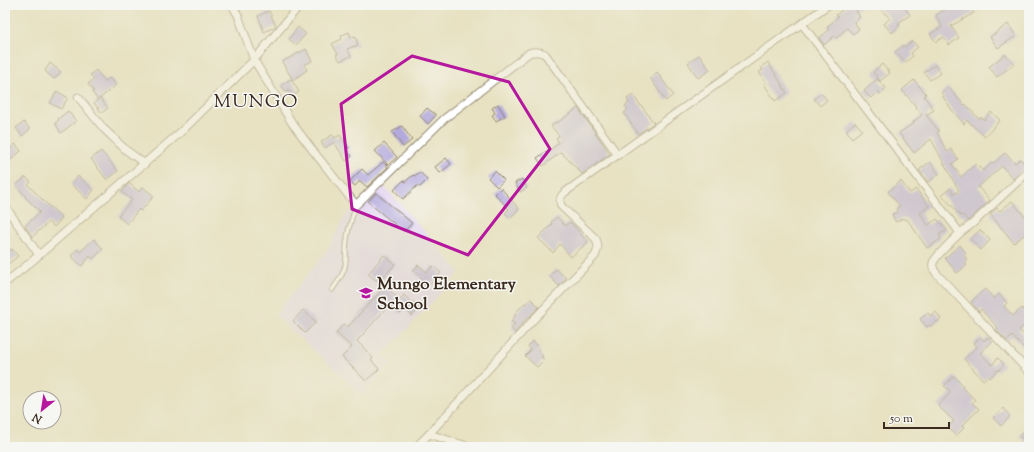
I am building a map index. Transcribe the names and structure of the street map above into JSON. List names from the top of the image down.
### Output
{
  "districts": ["MUNGO"],
  "places": {
    "school or university": ["Mungo Elementary School"]
  },
  "scale_bar": "50 m",
  "north": "bottom left"
}
